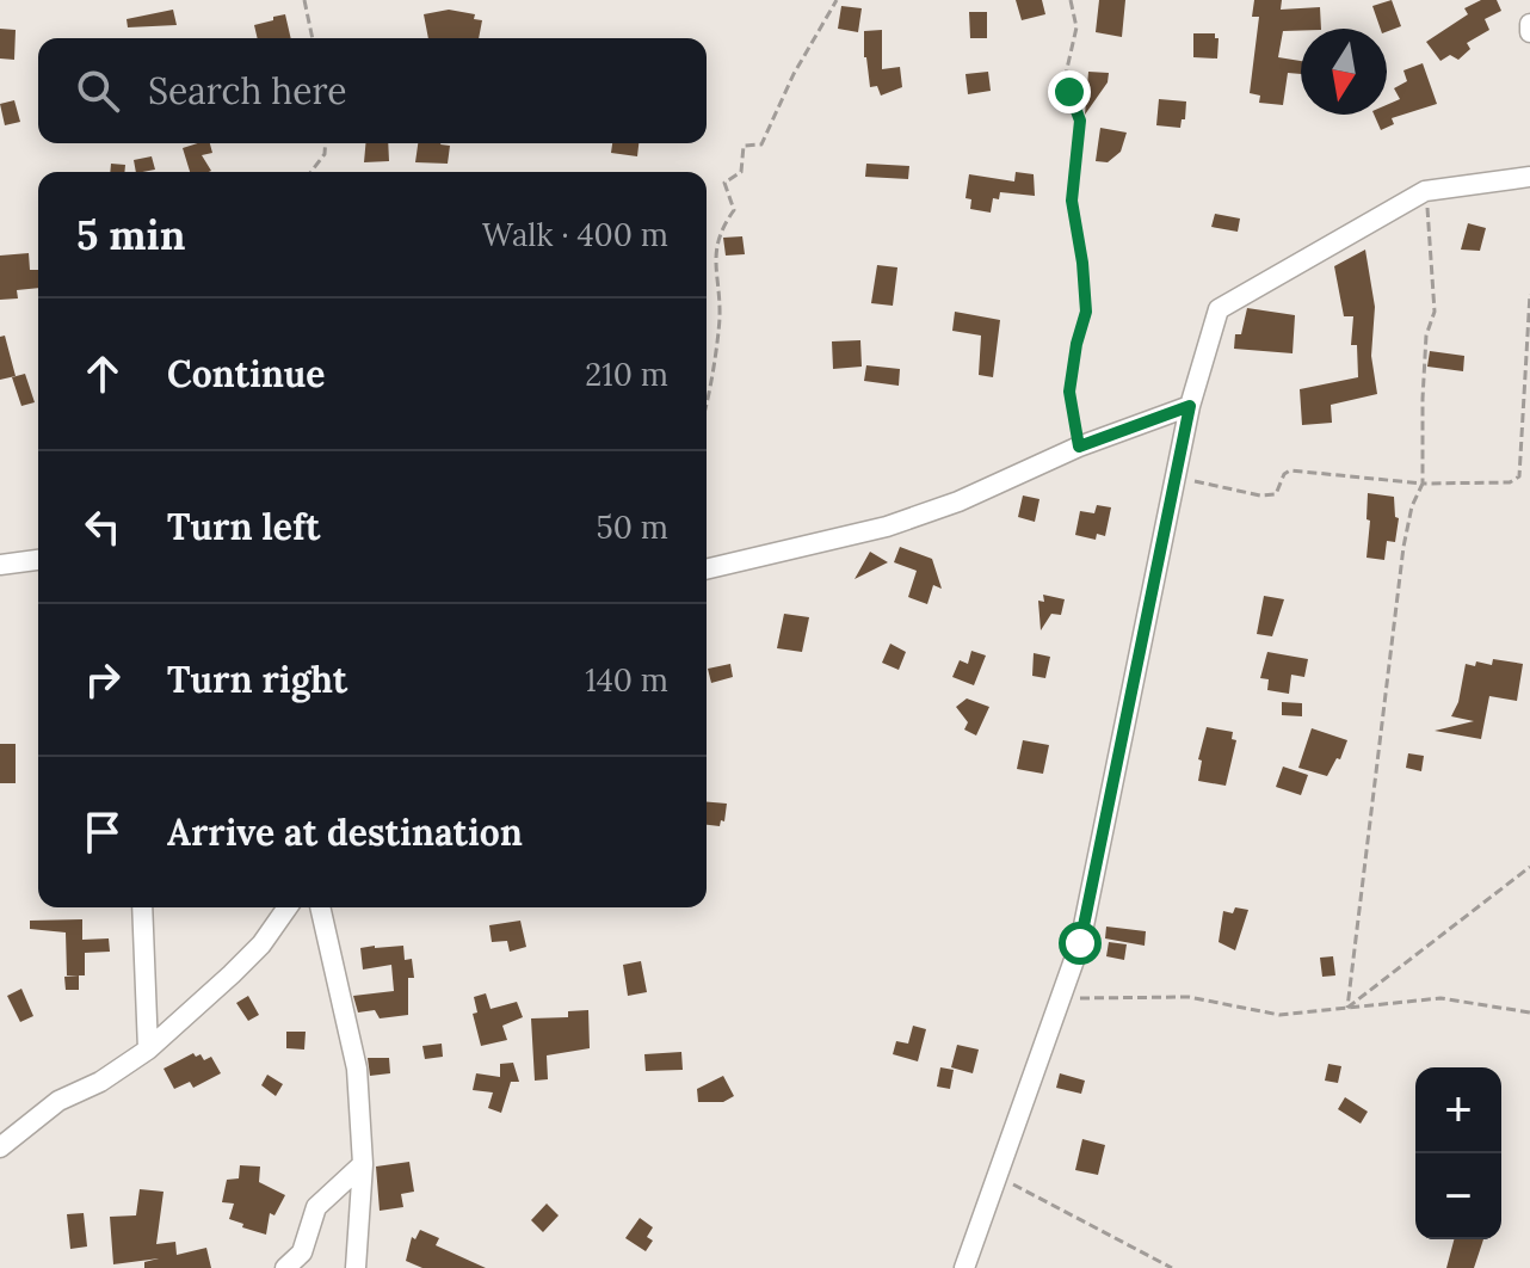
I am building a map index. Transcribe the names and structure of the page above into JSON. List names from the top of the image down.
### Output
{
  "north": "bottom",
  "page": {
    "search": "Search here",
    "heading": ["5 min", "Walk · 400 m"],
    "list": [
      ["Continue", "210 m"],
      ["Turn left", "50 m"],
      ["Turn right", "140 m"],
      "Arrive at destination"
    ],
    "map_buttons": ["+", "−"]
  }
}
